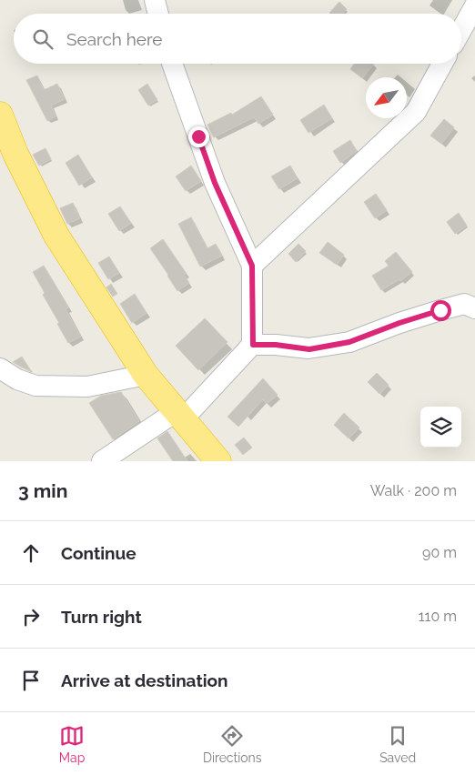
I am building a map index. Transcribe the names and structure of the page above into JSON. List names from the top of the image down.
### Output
{
  "north": "bottom left",
  "page": {
    "search": "Search here",
    "heading": ["3 min", "Walk · 200 m"],
    "list": [
      ["Continue", "90 m"],
      ["Turn right", "110 m"],
      "Arrive at destination"
    ],
    "nav": ["Map", "Directions", "Saved"]
  }
}
